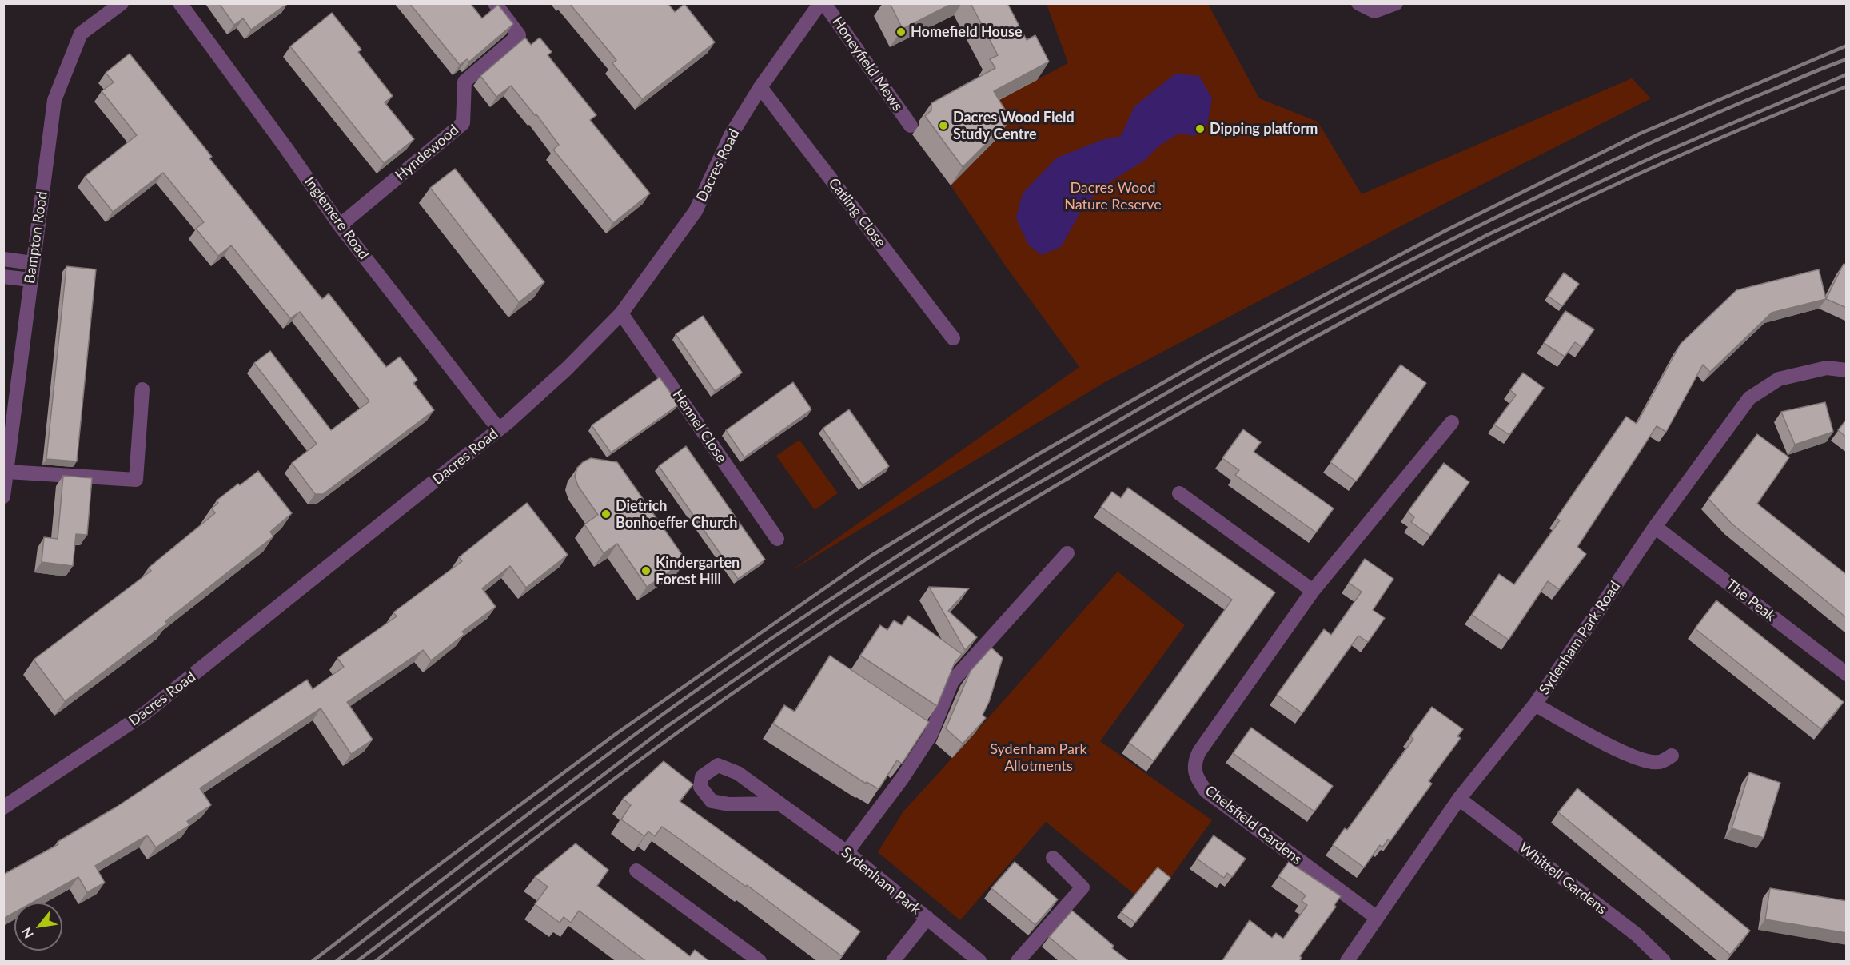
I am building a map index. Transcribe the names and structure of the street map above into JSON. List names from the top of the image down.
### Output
{
  "streets": {
    "street": [
      "Honeyfield Mews",
      "Hyndewood",
      "Dacres Road",
      "Catling Close",
      "Inglemere Road",
      "Bampton Road",
      "Hennel Close",
      "The Peak",
      "Sydenham Park Road",
      "Chelsfield Gardens",
      "Whittell Gardens",
      "Sydenham Park"
    ]
  },
  "crossings": [
    ["Hyndewood", "Inglemere Road"],
    ["Dacres Road", "Catling Close"],
    ["Dacres Road", "Inglemere Road"],
    ["Dacres Road", "Hennel Close"],
    ["The Peak", "Sydenham Park Road"],
    ["Sydenham Park Road", "Chelsfield Gardens"],
    ["Sydenham Park Road", "Whittell Gardens"]
  ],
  "parks": ["Dacres Wood Nature Reserve", "Sydenham Park Allotments"],
  "places": [
    "Homefield House",
    "Dacres Wood Field Study Centre",
    "Dipping platform",
    "Dietrich Bonhoeffer Church",
    "Kindergarten Forest Hill"
  ],
  "north": "bottom left"
}
